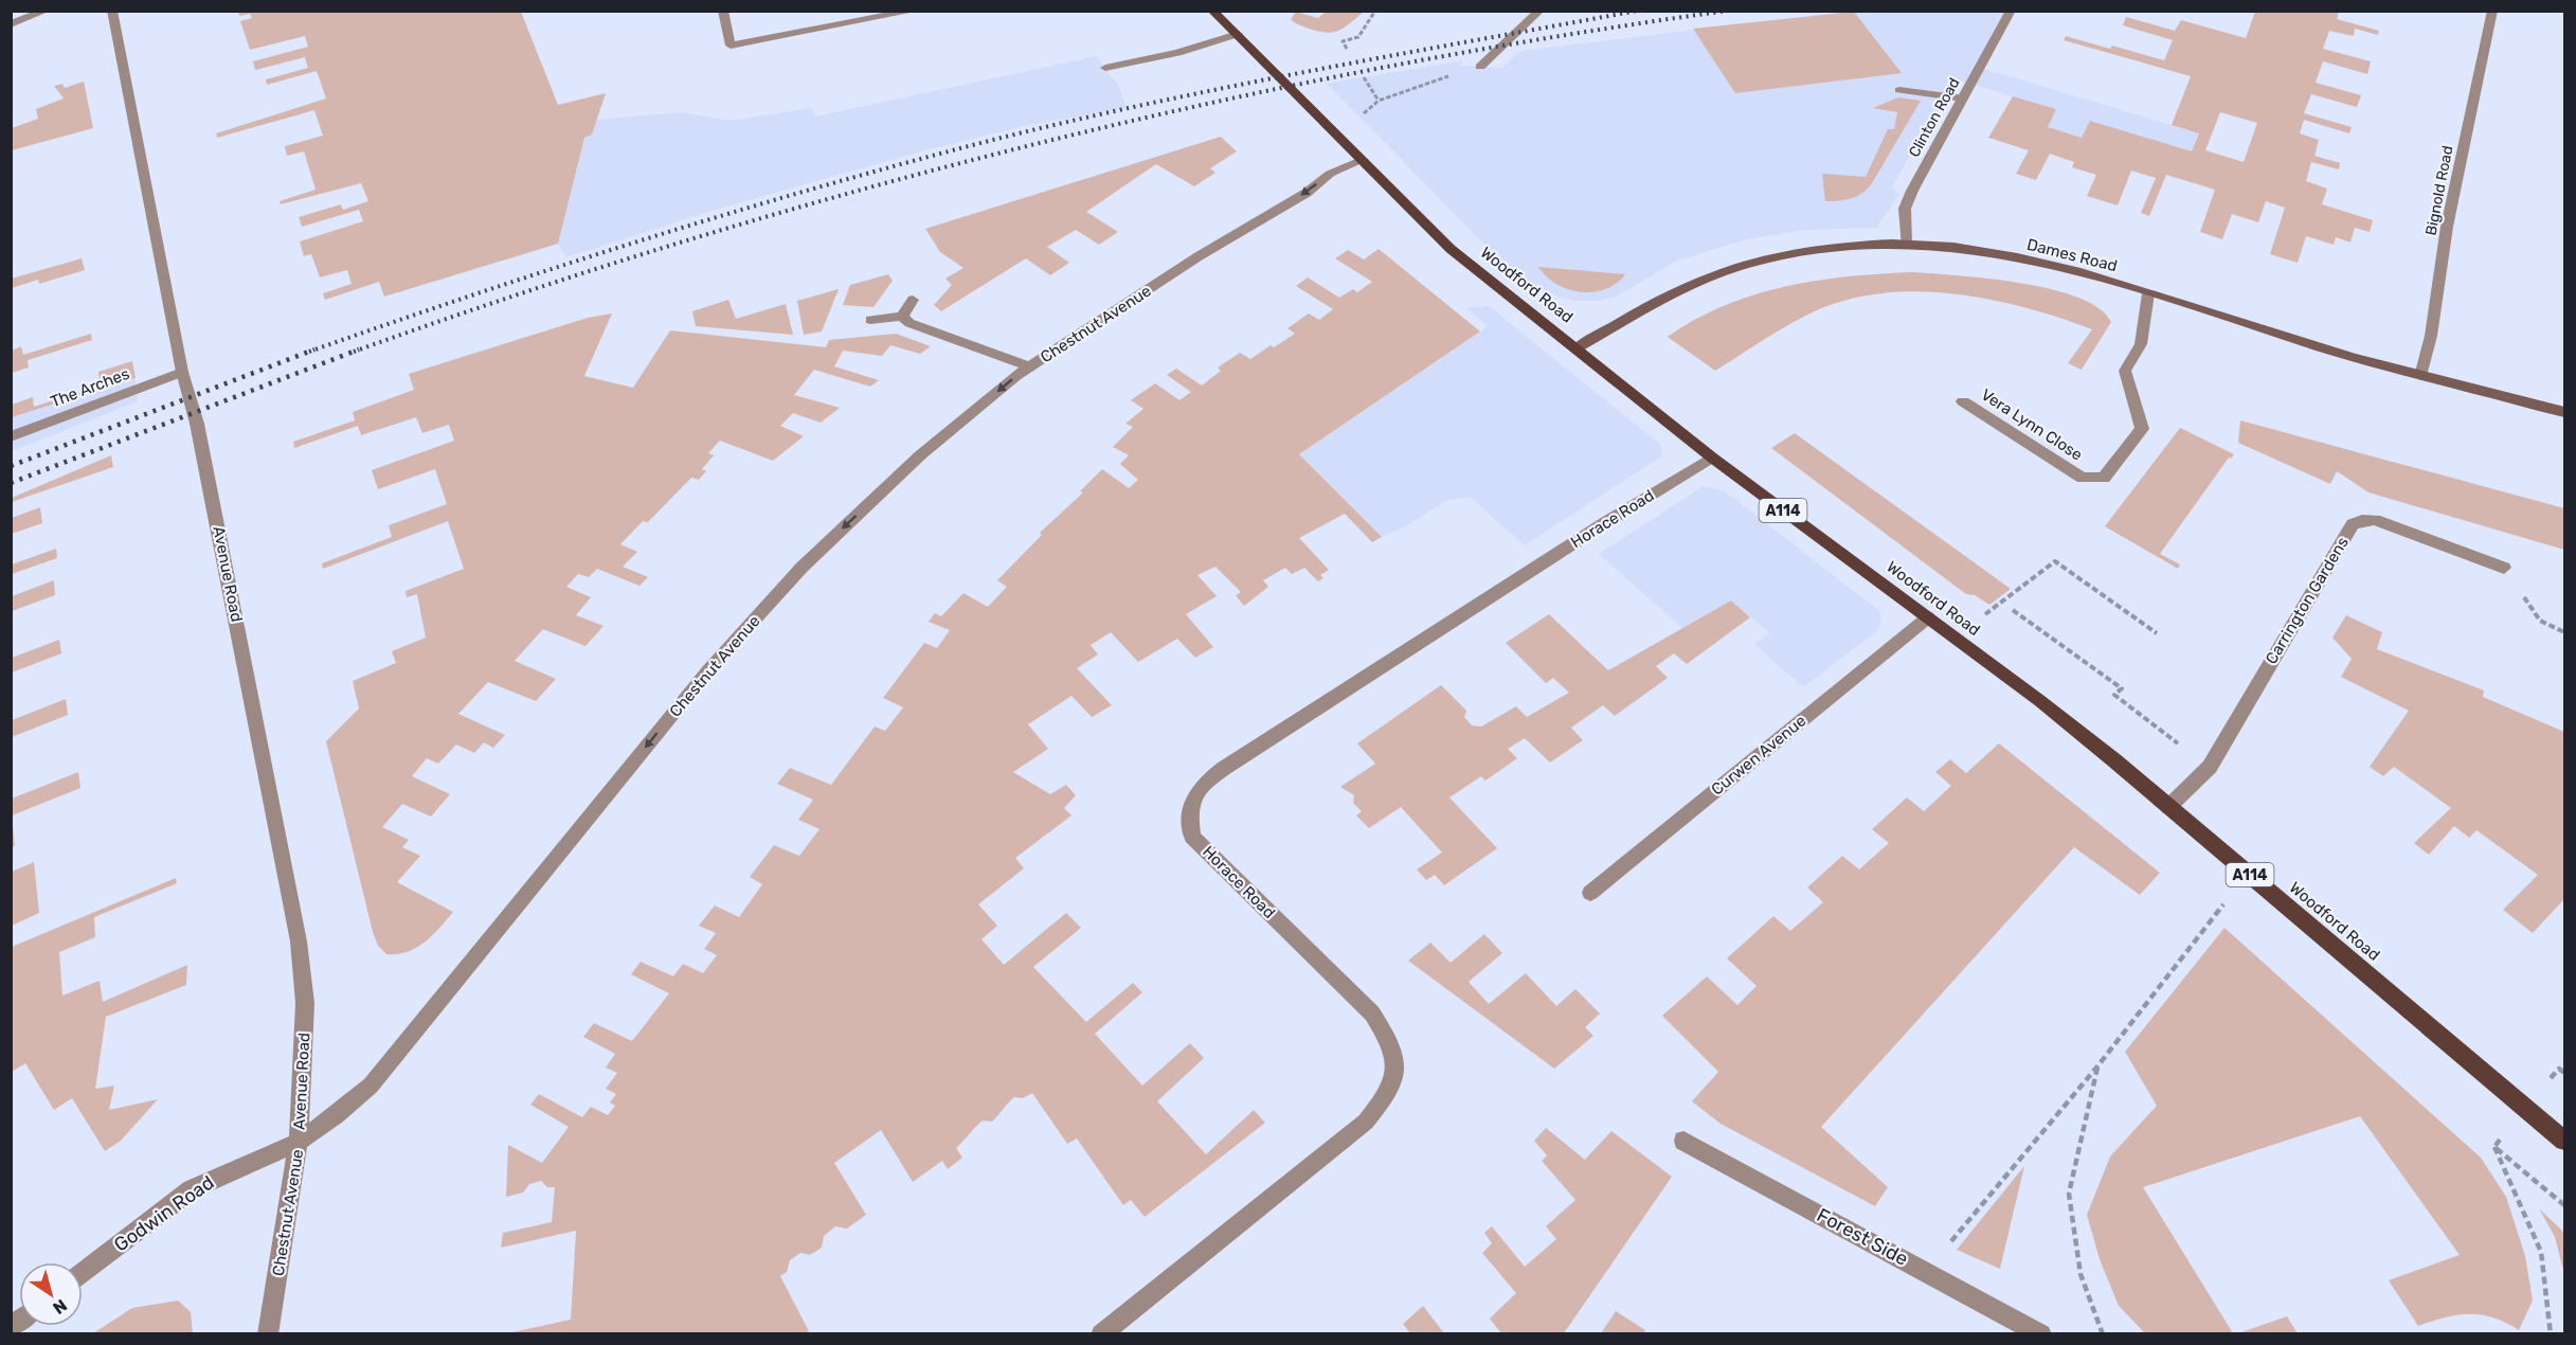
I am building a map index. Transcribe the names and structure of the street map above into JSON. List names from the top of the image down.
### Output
{
  "streets": {
    "main road": ["Dames Road", "Woodford Road", "A114"],
    "street": [
      "Clinton Road",
      "Bignold Road",
      "Chestnut Avenue",
      "The Arches",
      "Vera Lynn Close",
      "Horace Road",
      "Avenue Road",
      "Carrington Gardens",
      "Curwen Avenue",
      "Godwin Road",
      "Forest Side"
    ]
  },
  "crossings": [
    ["Clinton Road", "Dames Road"],
    ["Bignold Road", "Dames Road"],
    ["Dames Road", "Woodford Road"],
    ["Dames Road", "Vera Lynn Close"],
    ["Woodford Road", "Chestnut Avenue"],
    ["Woodford Road", "A114"],
    ["Woodford Road", "Horace Road"],
    ["Woodford Road", "Carrington Gardens"],
    ["Woodford Road", "Curwen Avenue"],
    ["Chestnut Avenue", "Avenue Road"],
    ["Chestnut Avenue", "Godwin Road"],
    ["The Arches", "Avenue Road"],
    ["Avenue Road", "Godwin Road"]
  ],
  "one_way": ["Chestnut Avenue"],
  "north": "bottom right"
}
